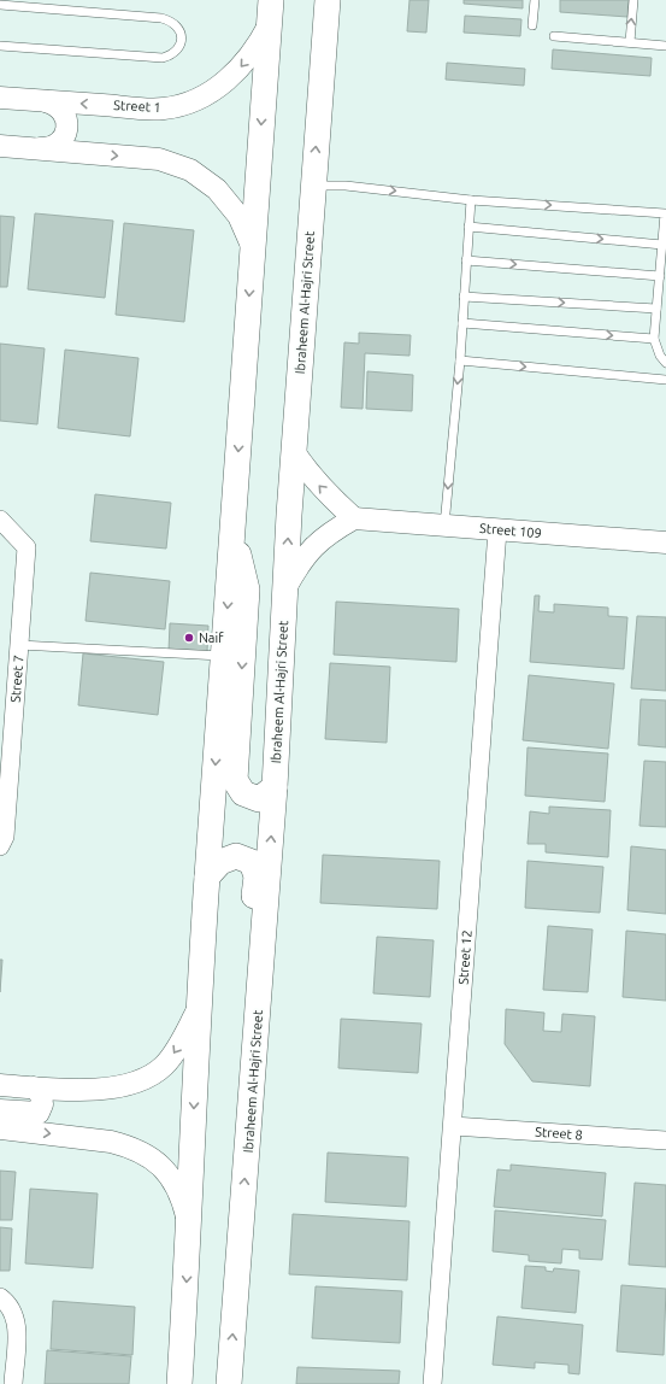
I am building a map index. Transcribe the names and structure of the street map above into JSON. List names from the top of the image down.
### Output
{
  "streets": {
    "main road": ["Ibraheem Al-Hajri Street"],
    "street": [
      "Street 1",
      "Street 109",
      "Street 7",
      "Street 12",
      "Street 8"
    ]
  },
  "crossings": [
    ["Street 109", "Street 12"],
    ["Street 12", "Street 8"]
  ],
  "one_way": ["Street 1"],
  "places": ["Naif"]
}
